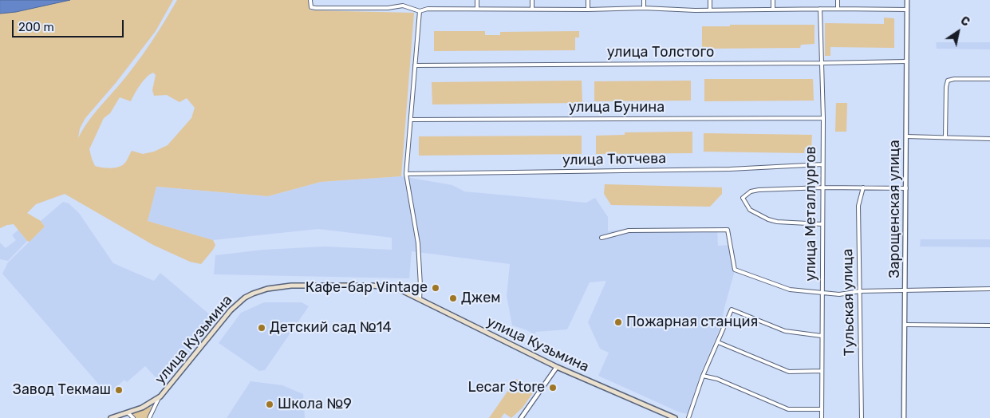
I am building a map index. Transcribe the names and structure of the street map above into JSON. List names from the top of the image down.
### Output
{
  "streets": {
    "main road": ["улица Кузьмина"],
    "street": [
      "улица Толстого",
      "улица Бунина",
      "улица Тютчева",
      "Зарощенская улица",
      "улица Металлургов",
      "Тульская улица"
    ]
  },
  "crossings": [
    ["улица Толстого", "Зарощенская улица"],
    ["улица Толстого", "улица Металлургов"],
    ["улица Бунина", "улица Металлургов"],
    ["улица Тютчева", "улица Металлургов"]
  ],
  "places": [
    "Кафе-бар Vintage",
    "Джем",
    "Пожарная станция",
    "Детский сад №14",
    "Lecar Store",
    "Завод Текмаш",
    "Школа №9"
  ],
  "scale_bar": "200 m",
  "north": "top right"
}
